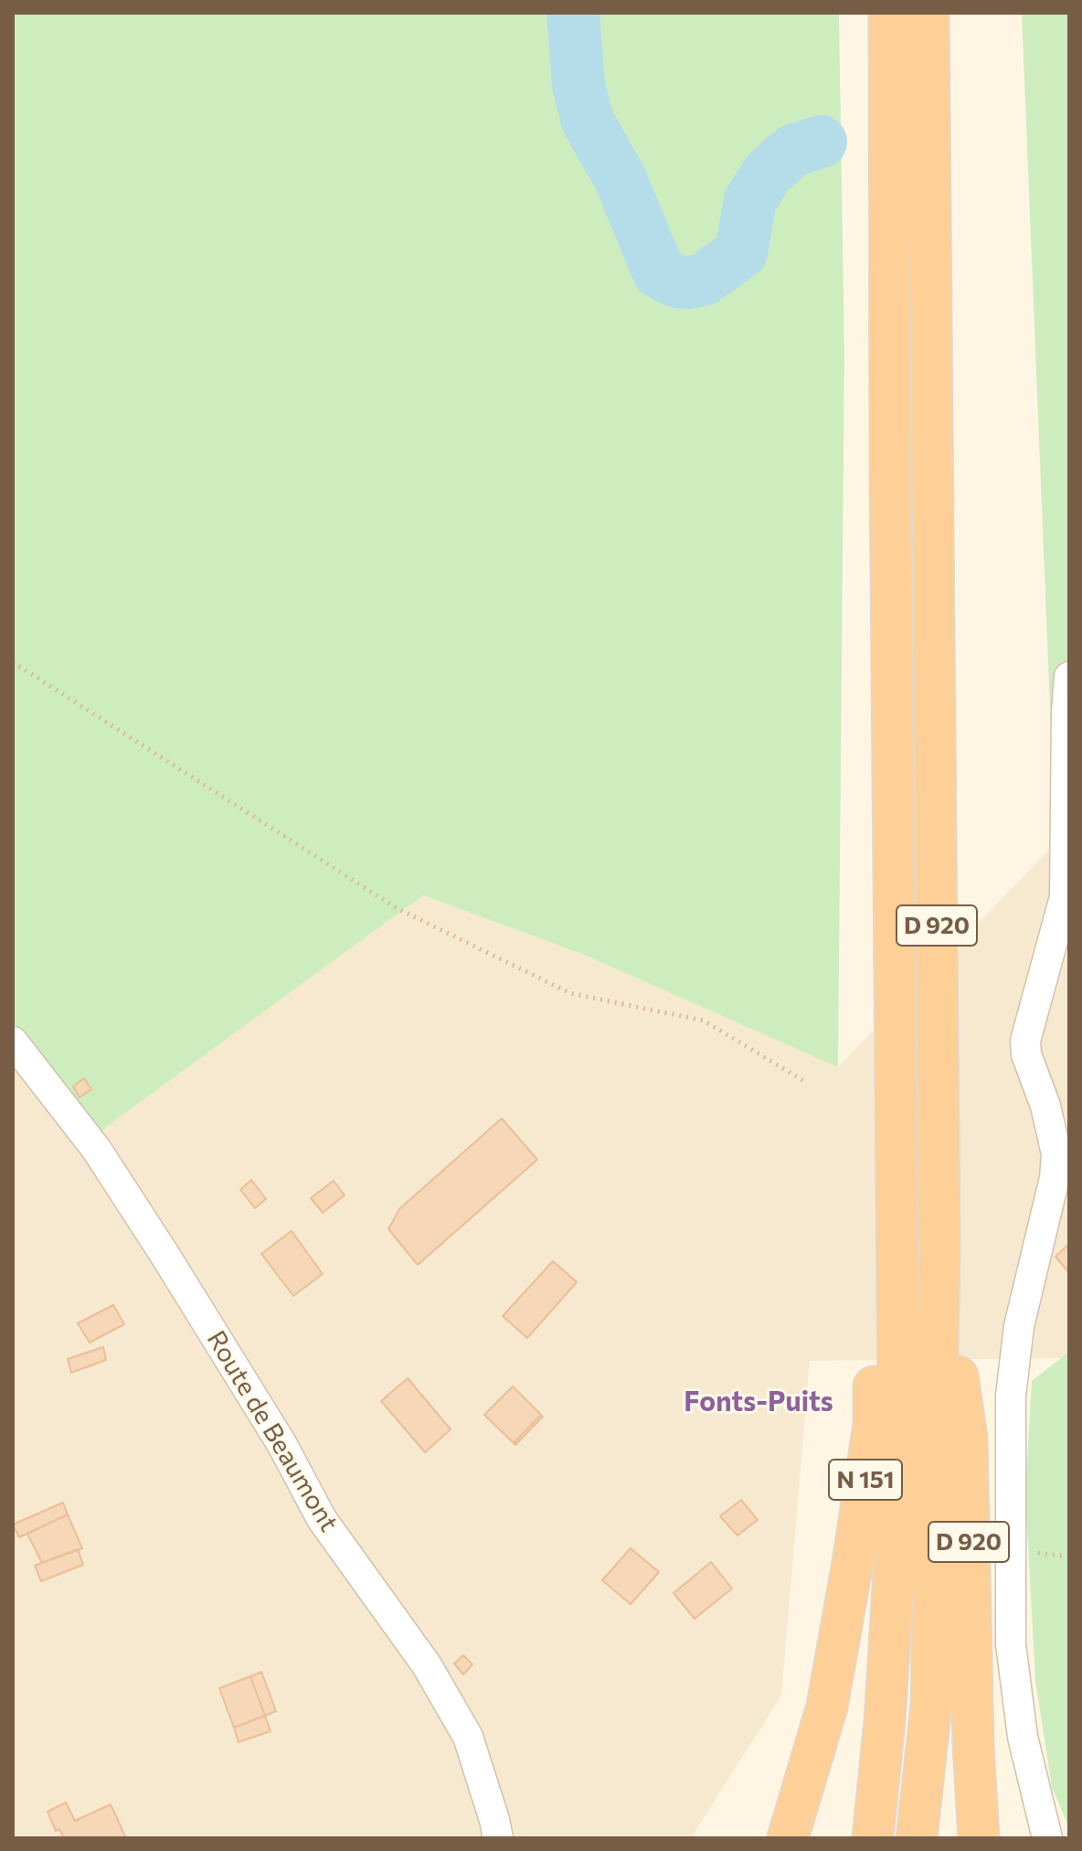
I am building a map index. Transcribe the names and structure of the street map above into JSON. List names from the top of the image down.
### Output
{
  "streets": {
    "highway": ["D 920", "N 151"],
    "street": ["Route de Beaumont"]
  },
  "crossings": [
    ["D 920", "N 151"]
  ],
  "districts": ["Fonts-Puits"]
}
